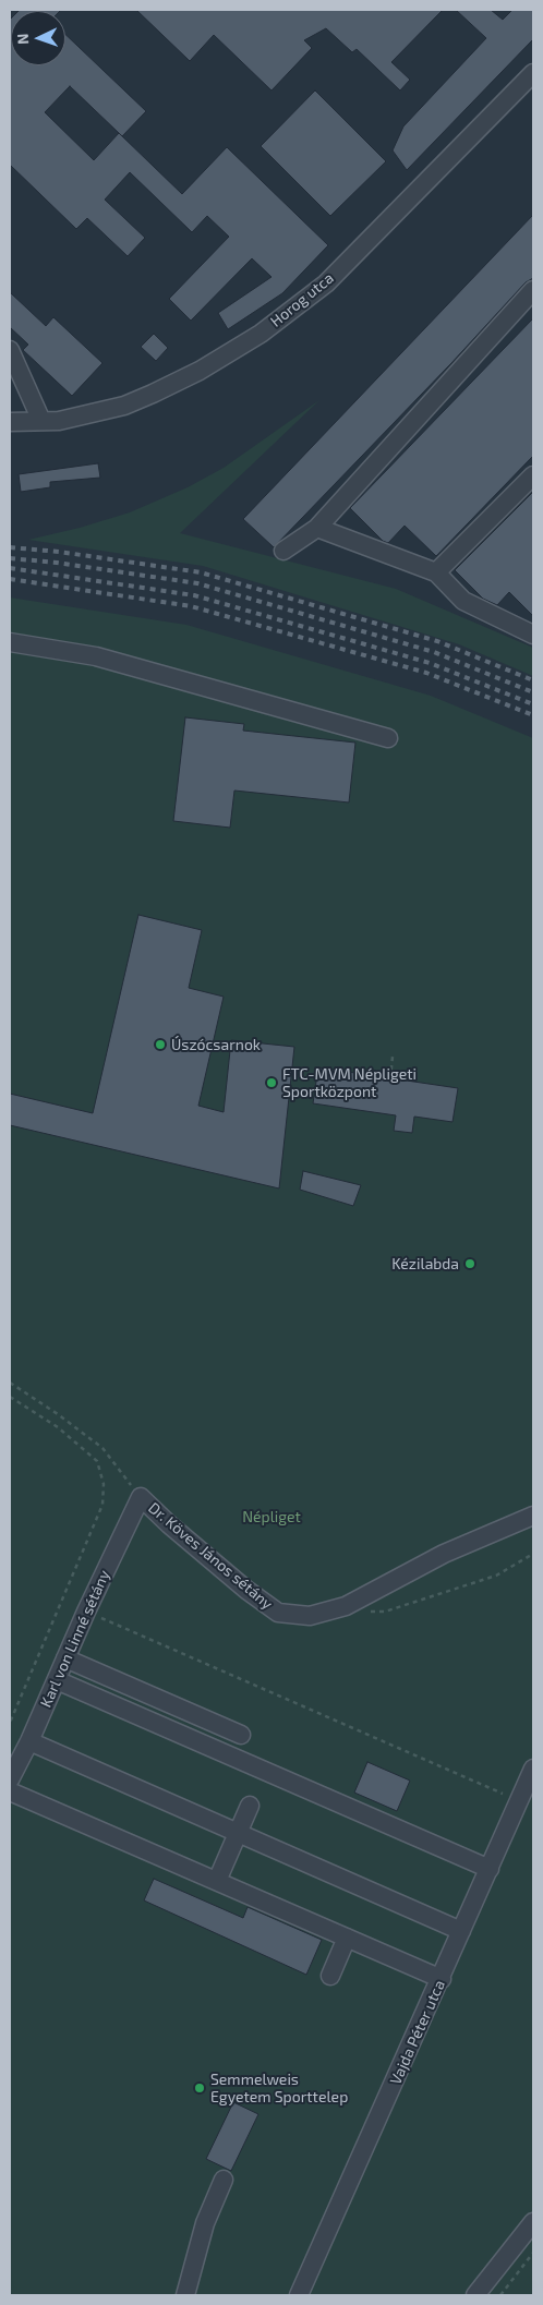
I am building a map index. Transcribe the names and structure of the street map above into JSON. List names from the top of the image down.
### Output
{
  "streets": {
    "street": [
      "Horog utca",
      "Dr. Köves János sétány",
      "Karl von Linné sétány",
      "Vajda Péter utca"
    ]
  },
  "crossings": [
    ["Dr. Köves János sétány", "Karl von Linné sétány"]
  ],
  "parks": ["Népliget"],
  "places": [
    "Úszócsarnok",
    "FTC-MVM Népligeti Sportközpont",
    "Kézilabda",
    "Semmelweis Egyetem Sporttelep"
  ],
  "north": "left"
}
